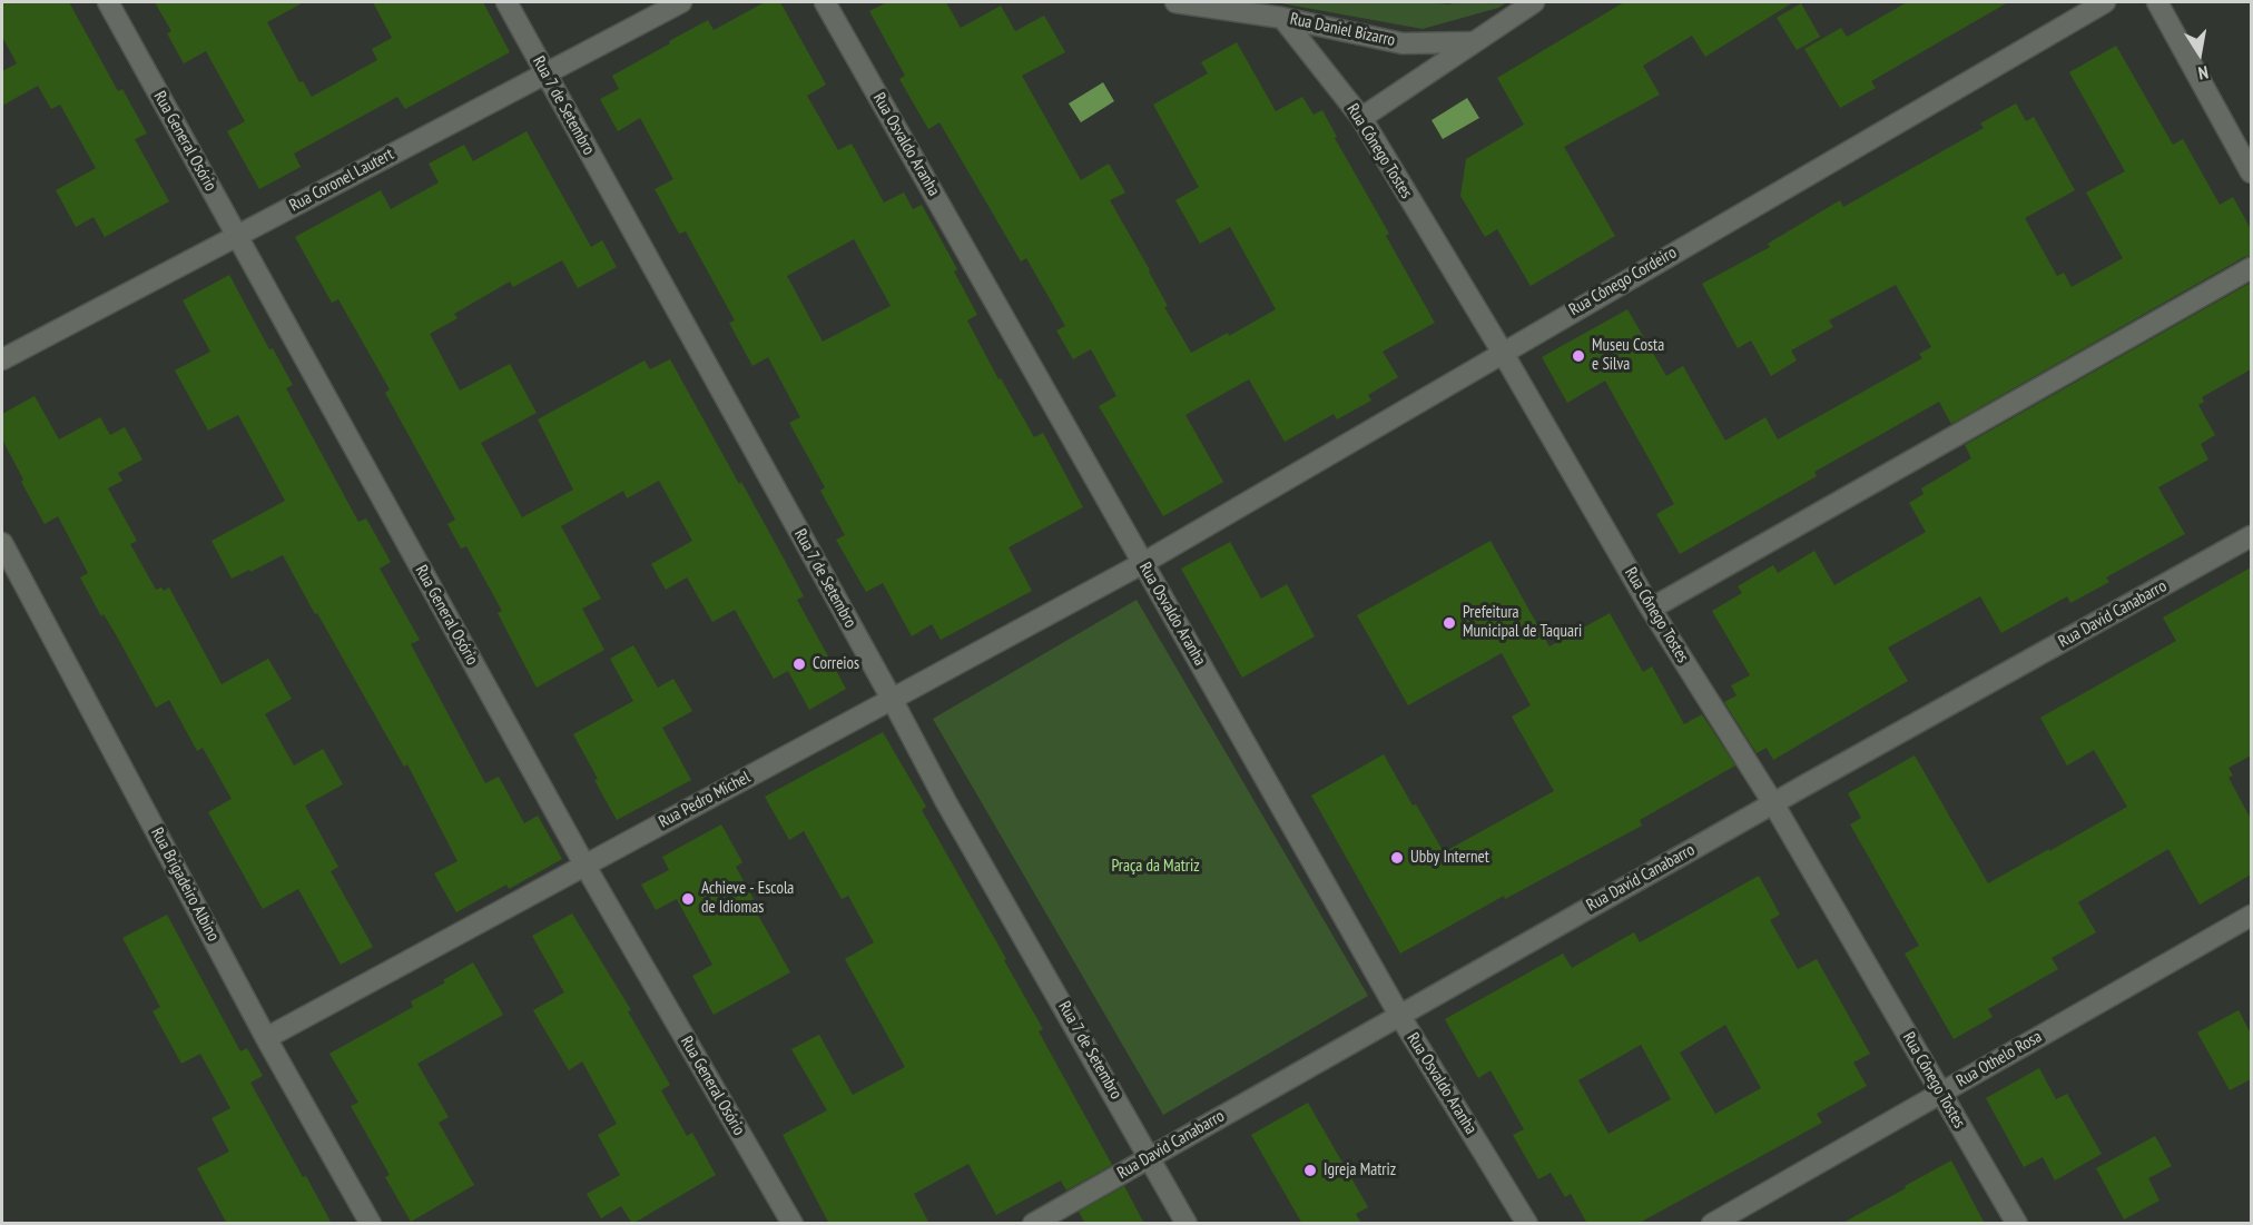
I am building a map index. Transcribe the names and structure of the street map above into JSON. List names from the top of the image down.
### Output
{
  "streets": {
    "street": [
      "Rua Daniel Bizarro",
      "Rua 7 de Setembro",
      "Rua General Osório",
      "Rua Osvaldo Aranha",
      "Rua Cônego Tostes",
      "Rua Coronel Lautert",
      "Rua Cônego Cordeiro",
      "Rua David Canabarro",
      "Rua Pedro Michel",
      "Rua Brigadeiro Albino",
      "Rua Othelo Rosa"
    ]
  },
  "crossings": [
    ["Rua Daniel Bizarro", "Rua Cônego Tostes"],
    ["Rua 7 de Setembro", "Rua Coronel Lautert"],
    ["Rua 7 de Setembro", "Rua David Canabarro"],
    ["Rua 7 de Setembro", "Rua Pedro Michel"],
    ["Rua General Osório", "Rua Coronel Lautert"],
    ["Rua General Osório", "Rua Pedro Michel"],
    ["Rua Osvaldo Aranha", "Rua Cônego Cordeiro"],
    ["Rua Osvaldo Aranha", "Rua David Canabarro"],
    ["Rua Osvaldo Aranha", "Rua Pedro Michel"],
    ["Rua Cônego Tostes", "Rua Cônego Cordeiro"],
    ["Rua Cônego Tostes", "Rua David Canabarro"],
    ["Rua Cônego Tostes", "Rua Othelo Rosa"],
    ["Rua Cônego Cordeiro", "Rua Pedro Michel"],
    ["Rua Pedro Michel", "Rua Brigadeiro Albino"]
  ],
  "parks": ["Praça da Matriz"],
  "places": [
    "Museu Costa e Silva",
    "Prefeitura Municipal de Taquari",
    "Correios",
    "Ubby Internet",
    "Achieve - Escola de Idiomas",
    "Igreja Matriz"
  ],
  "north": "bottom"
}
